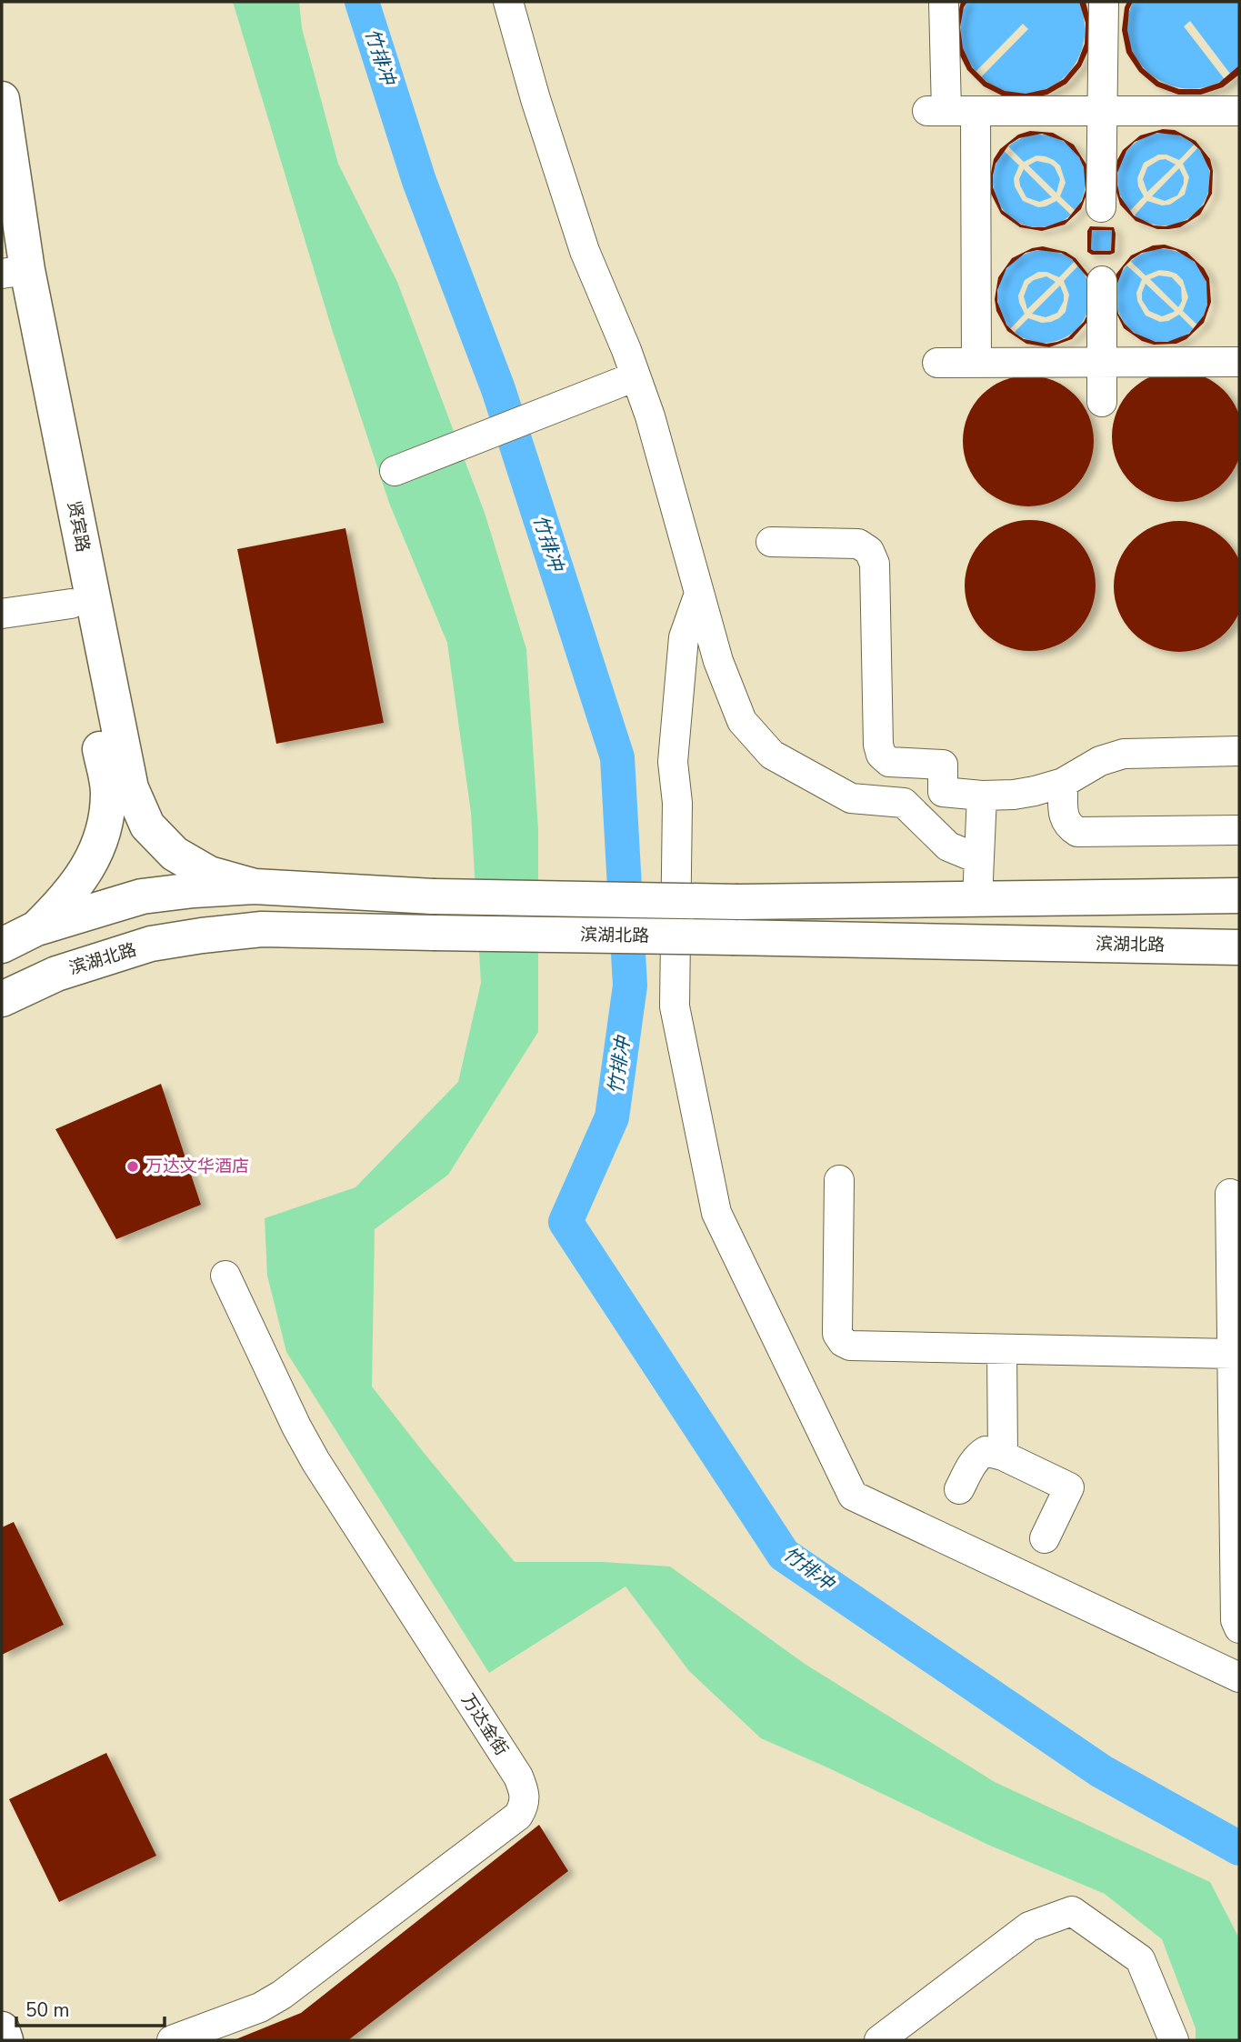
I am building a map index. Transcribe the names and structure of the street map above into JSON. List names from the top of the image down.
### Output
{
  "streets": {
    "main road": ["贤宾路", "滨湖北路"],
    "street": ["万达金街"]
  },
  "crossings": [
    ["贤宾路", "滨湖北路"]
  ],
  "water": ["竹排冲"],
  "places": ["万达文华酒店"],
  "scale_bar": "50 m"
}
